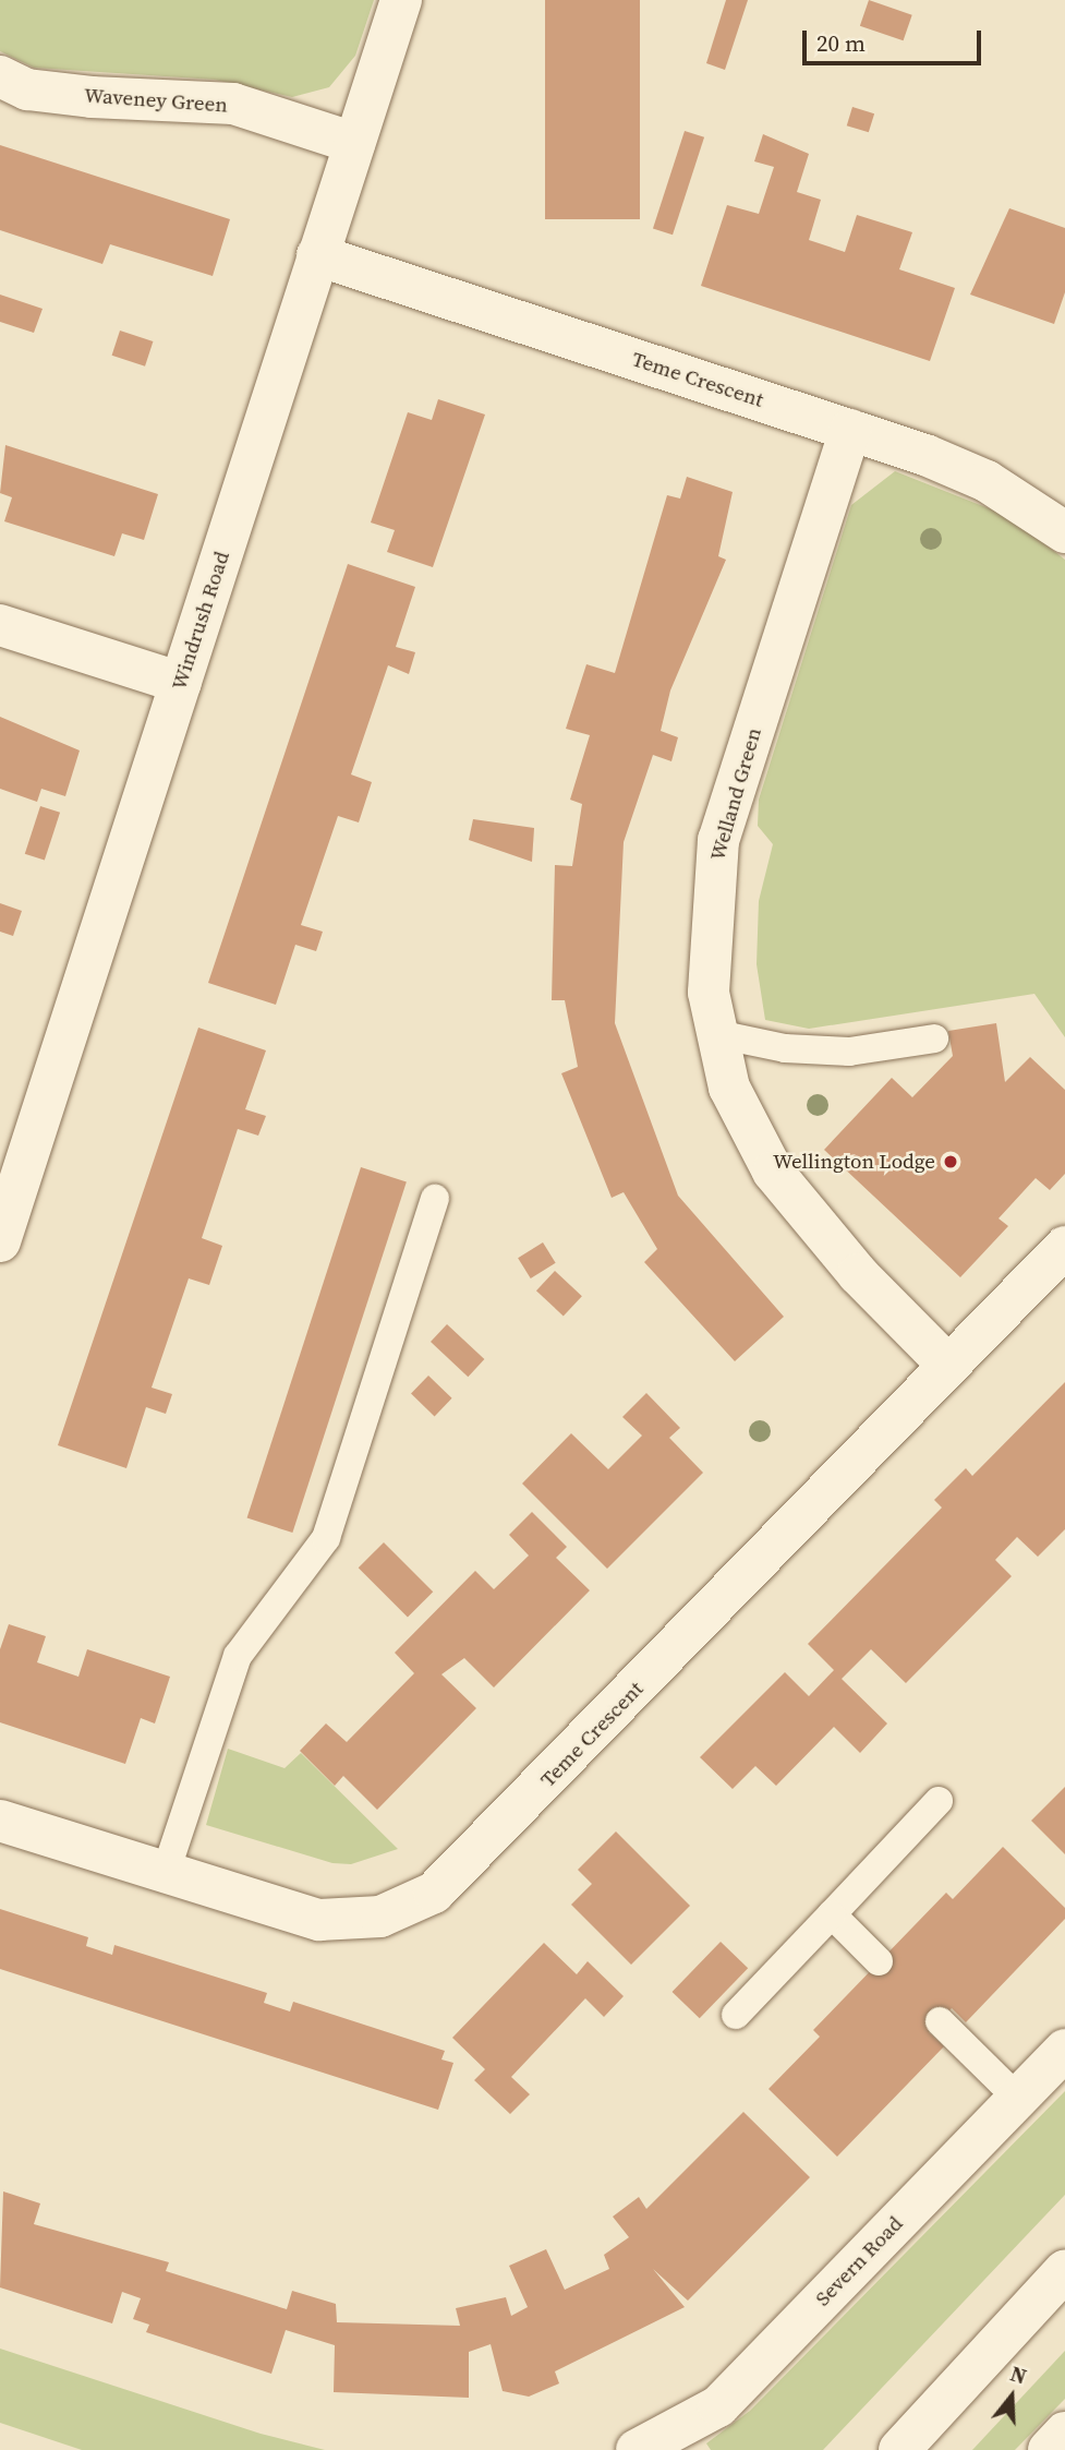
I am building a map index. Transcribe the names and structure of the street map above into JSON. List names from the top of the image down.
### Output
{
  "streets": {
    "street": [
      "Waveney Green",
      "Teme Crescent",
      "Windrush Road",
      "Welland Green",
      "Severn Road"
    ]
  },
  "crossings": [
    ["Waveney Green", "Windrush Road"],
    ["Teme Crescent", "Windrush Road"],
    ["Teme Crescent", "Welland Green"]
  ],
  "places": ["Wellington Lodge"],
  "scale_bar": "20 m",
  "north": "top"
}
